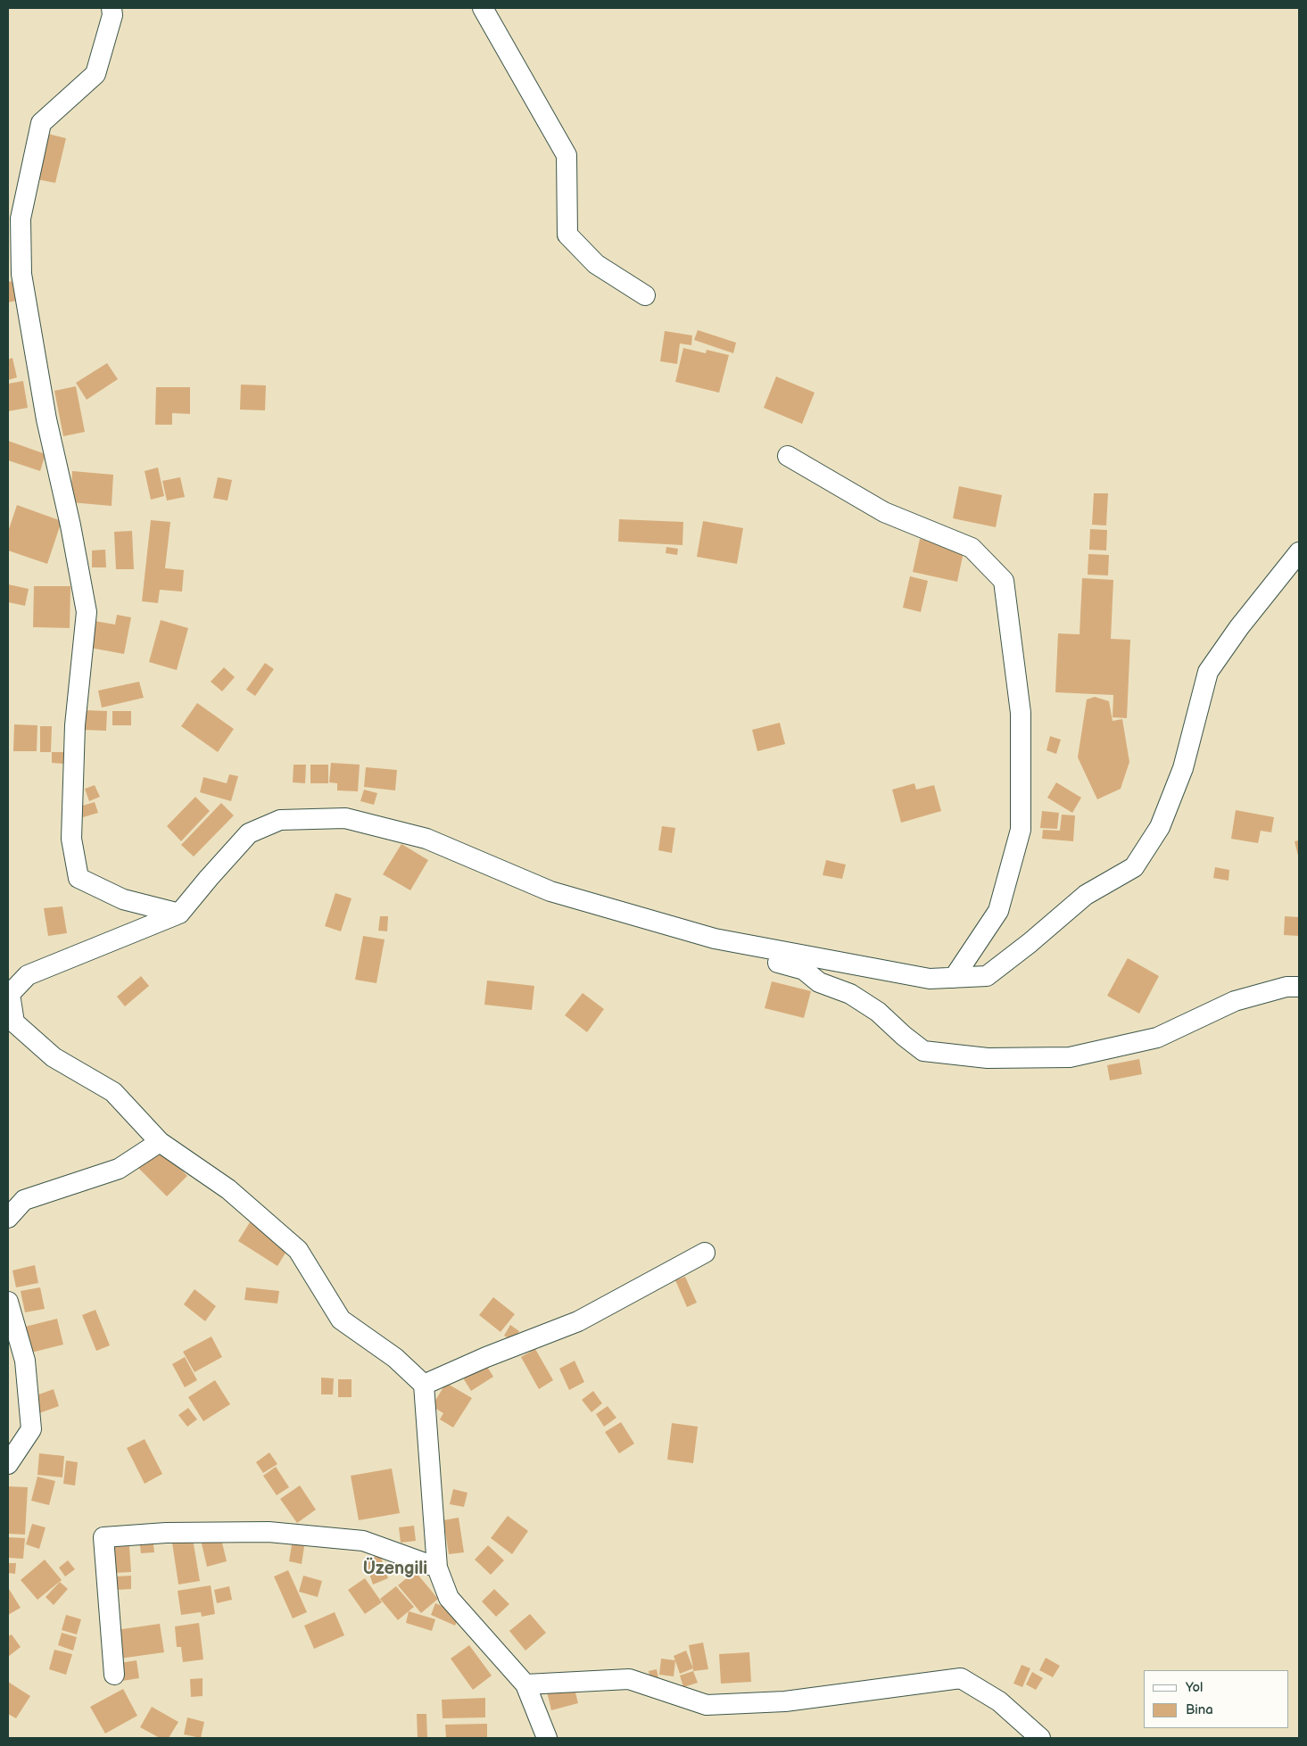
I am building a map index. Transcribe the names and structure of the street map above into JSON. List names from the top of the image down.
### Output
{
  "districts": ["Üzengili"],
  "legend": ["Yol", "Bina"]
}
